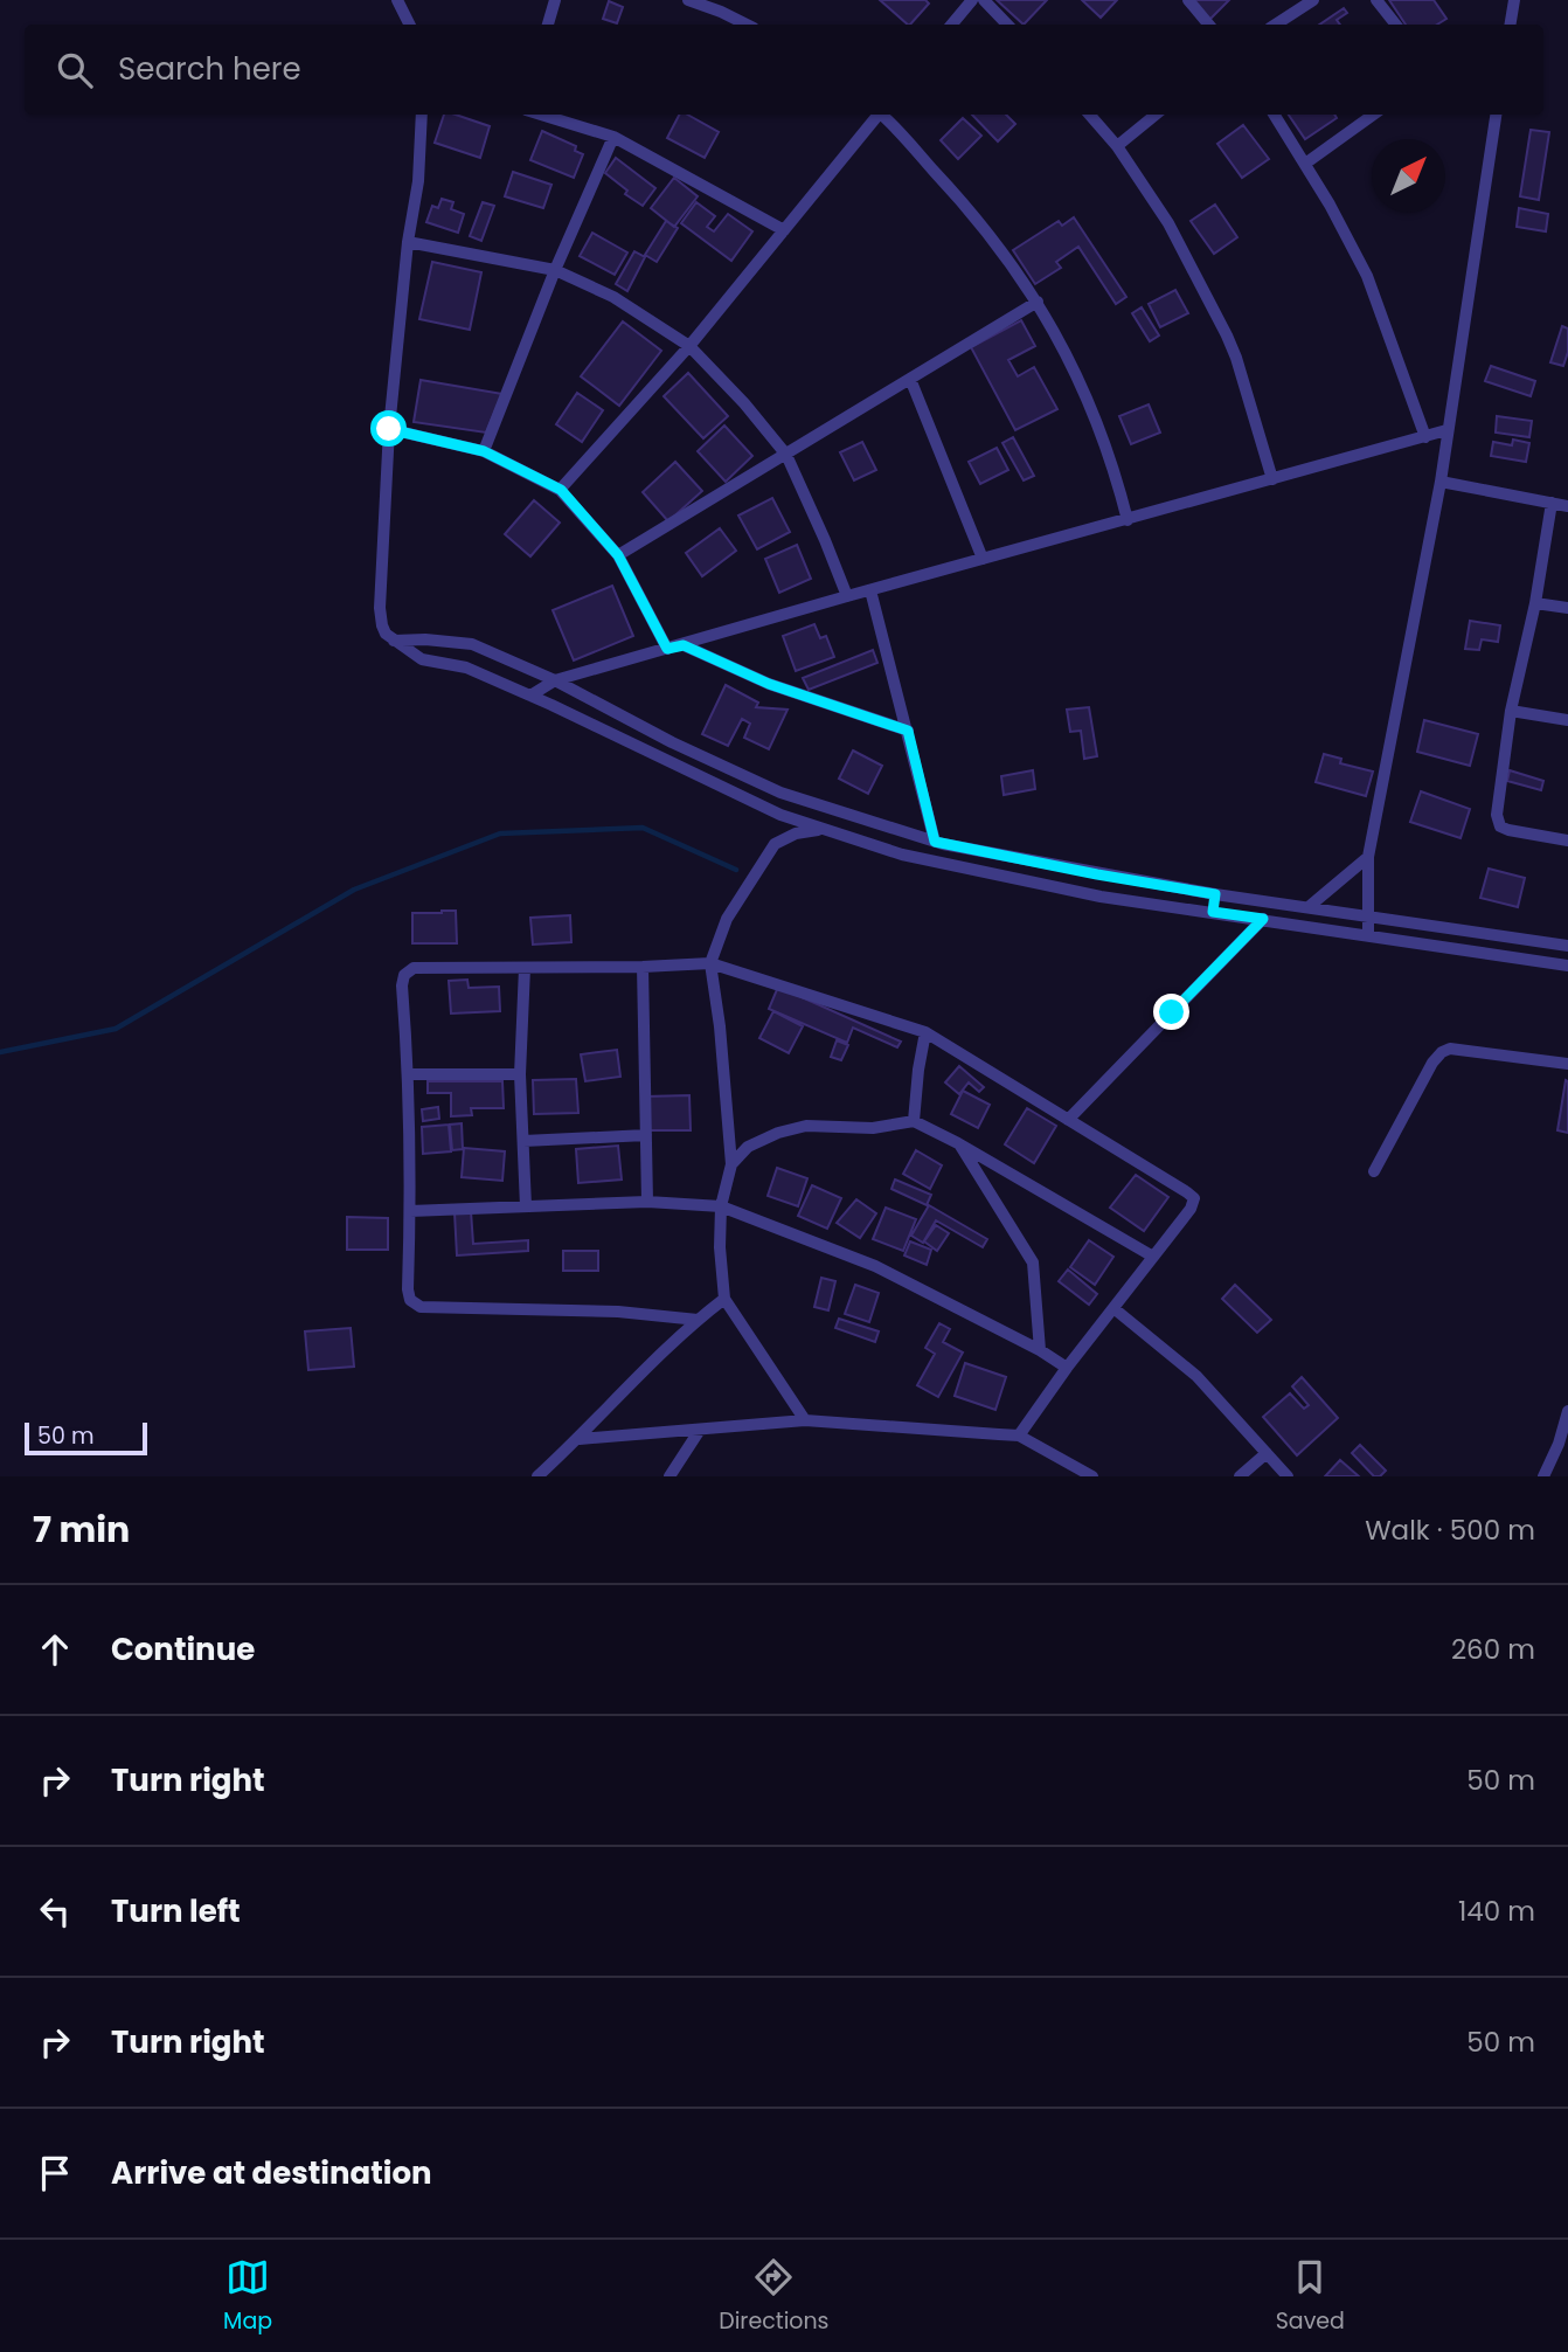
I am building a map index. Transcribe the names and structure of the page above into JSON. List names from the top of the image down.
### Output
{
  "scale_bar": "50 m",
  "north": "top right",
  "page": {
    "search": "Search here",
    "scale": "50 m",
    "heading": ["7 min", "Walk · 500 m"],
    "list": [
      ["Continue", "260 m"],
      ["Turn right", "50 m"],
      ["Turn left", "140 m"],
      ["Turn right", "50 m"],
      "Arrive at destination"
    ],
    "nav": ["Map", "Directions", "Saved"]
  }
}
